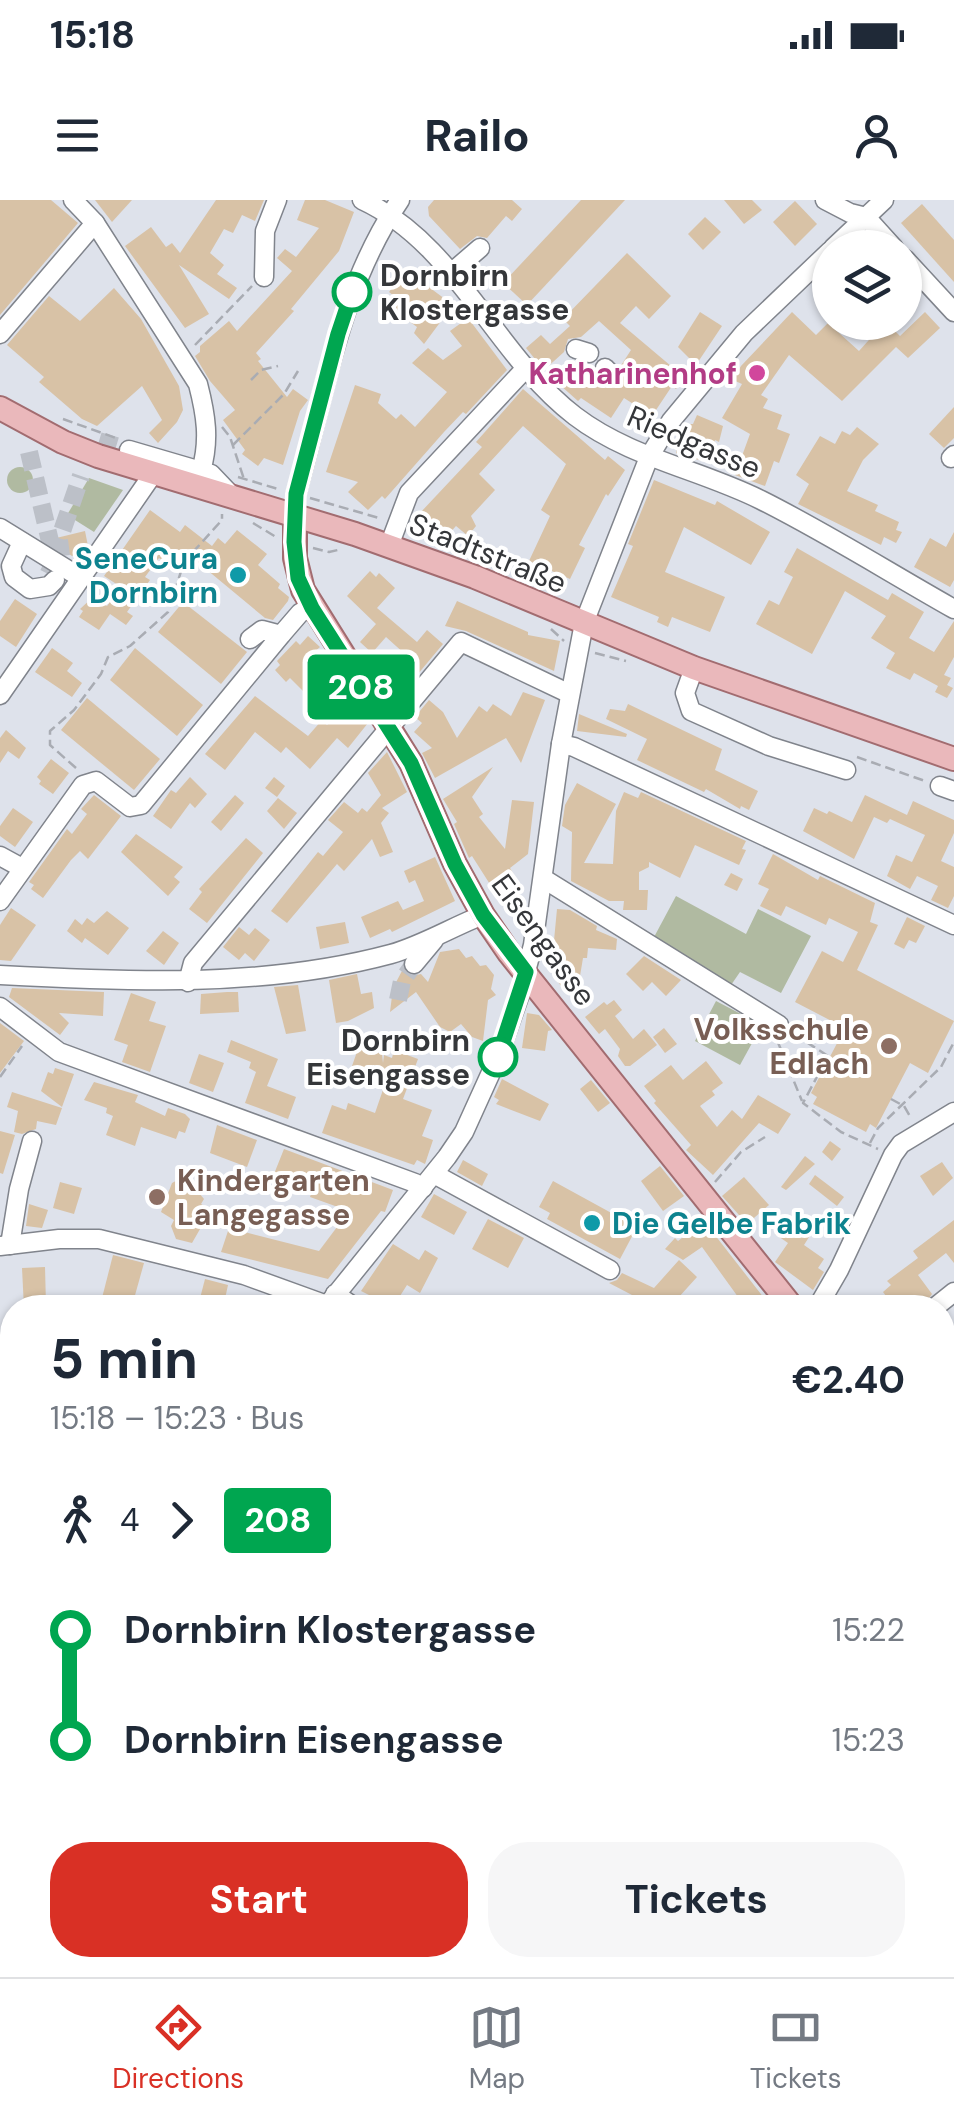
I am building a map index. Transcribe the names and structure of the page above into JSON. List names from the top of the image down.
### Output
{
  "streets": {
    "main road": ["Stadtstraße", "Eisengasse"],
    "street": ["Riedgasse"]
  },
  "crossings": [
    ["Stadtstraße", "Eisengasse"]
  ],
  "places": [
    "Dornbirn Klostergasse",
    "Katharinenhof",
    "SeneCura Dornbirn",
    "Volksschule Edlach",
    "Dornbirn Eisengasse",
    "Kindergarten Langegasse",
    "Die Gelbe Fabrik"
  ],
  "lines": ["bus line 208"],
  "page": {
    "status": "15:18",
    "header": "Railo",
    "on_map": "208",
    "heading": ["5 min", "15:18 – 15:23 · Bus", "€2.40"],
    "legs": ["4", "208"],
    "list": [
      {
        "name": "Dornbirn Klostergasse",
        "value": "15:22"
      },
      {
        "name": "Dornbirn Eisengasse",
        "value": "15:23"
      }
    ],
    "buttons": ["Start", "Tickets"],
    "tabs": ["Directions", "Map", "Tickets"]
  }
}
